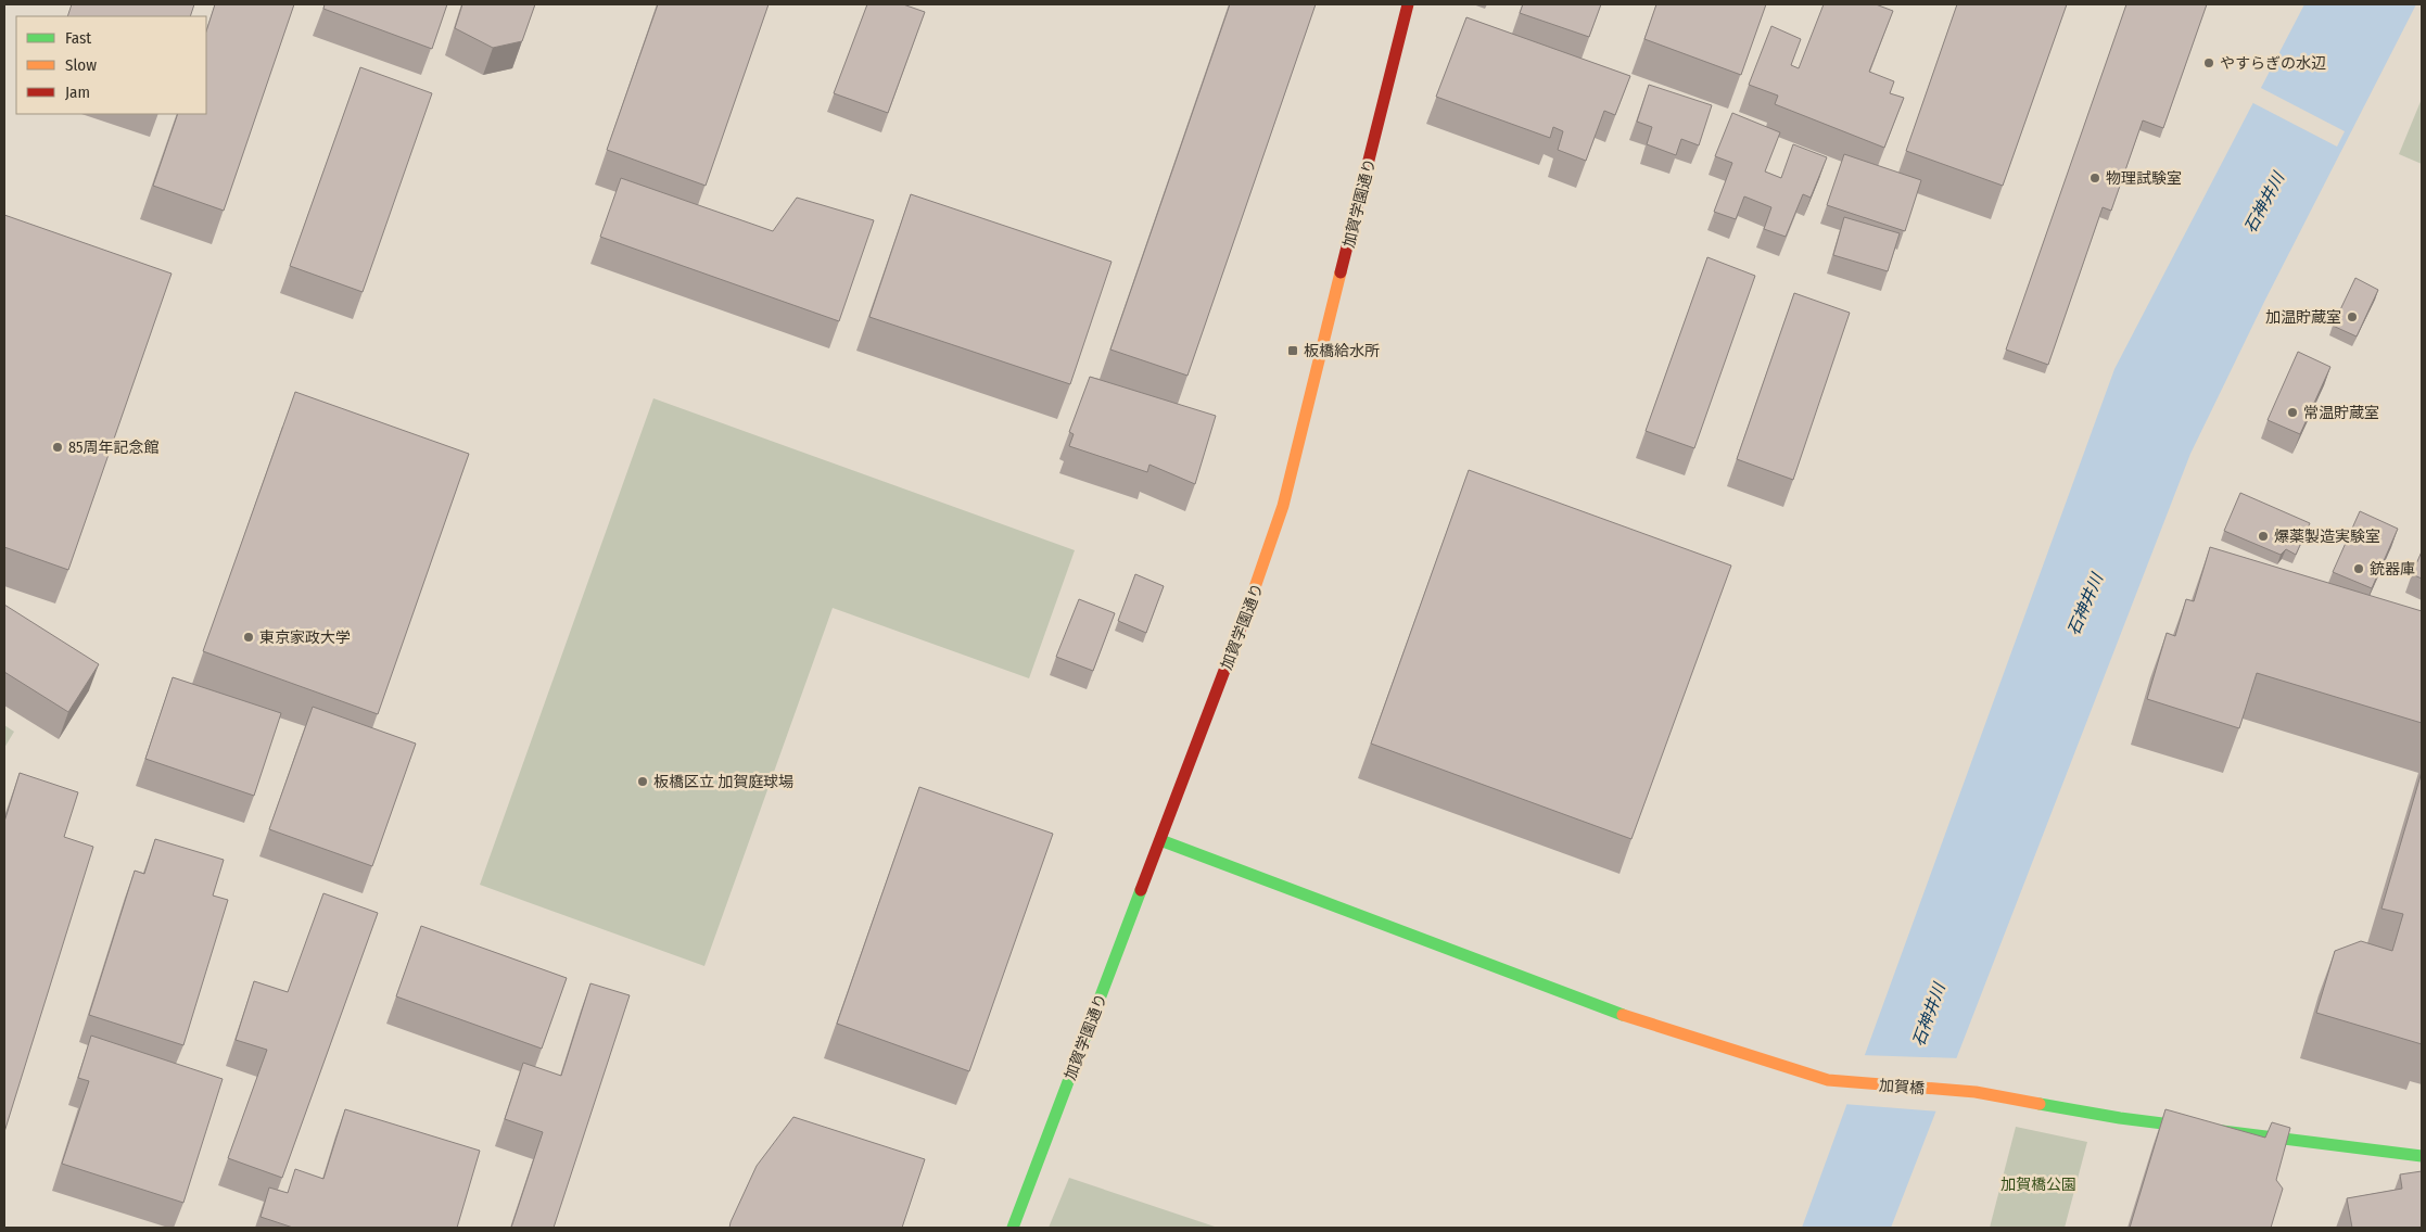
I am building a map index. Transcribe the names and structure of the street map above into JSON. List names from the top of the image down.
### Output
{
  "streets": {
    "street": ["加賀学園通り", "加賀橋"]
  },
  "crossings": [
    ["加賀学園通り", "加賀橋"]
  ],
  "water": ["石神井川"],
  "parks": ["加賀橋公園"],
  "places": {
    "other": [
      "やすらぎの水辺",
      "物理試験室",
      "加温貯蔵室",
      "常温貯蔵室",
      "85周年記念館",
      "爆薬製造実験室",
      "銃器庫",
      "東京家政大学",
      "板橋区立 加賀庭球場"
    ],
    "transit": ["板橋給水所"]
  },
  "legend": ["Fast", "Slow", "Jam"]
}
